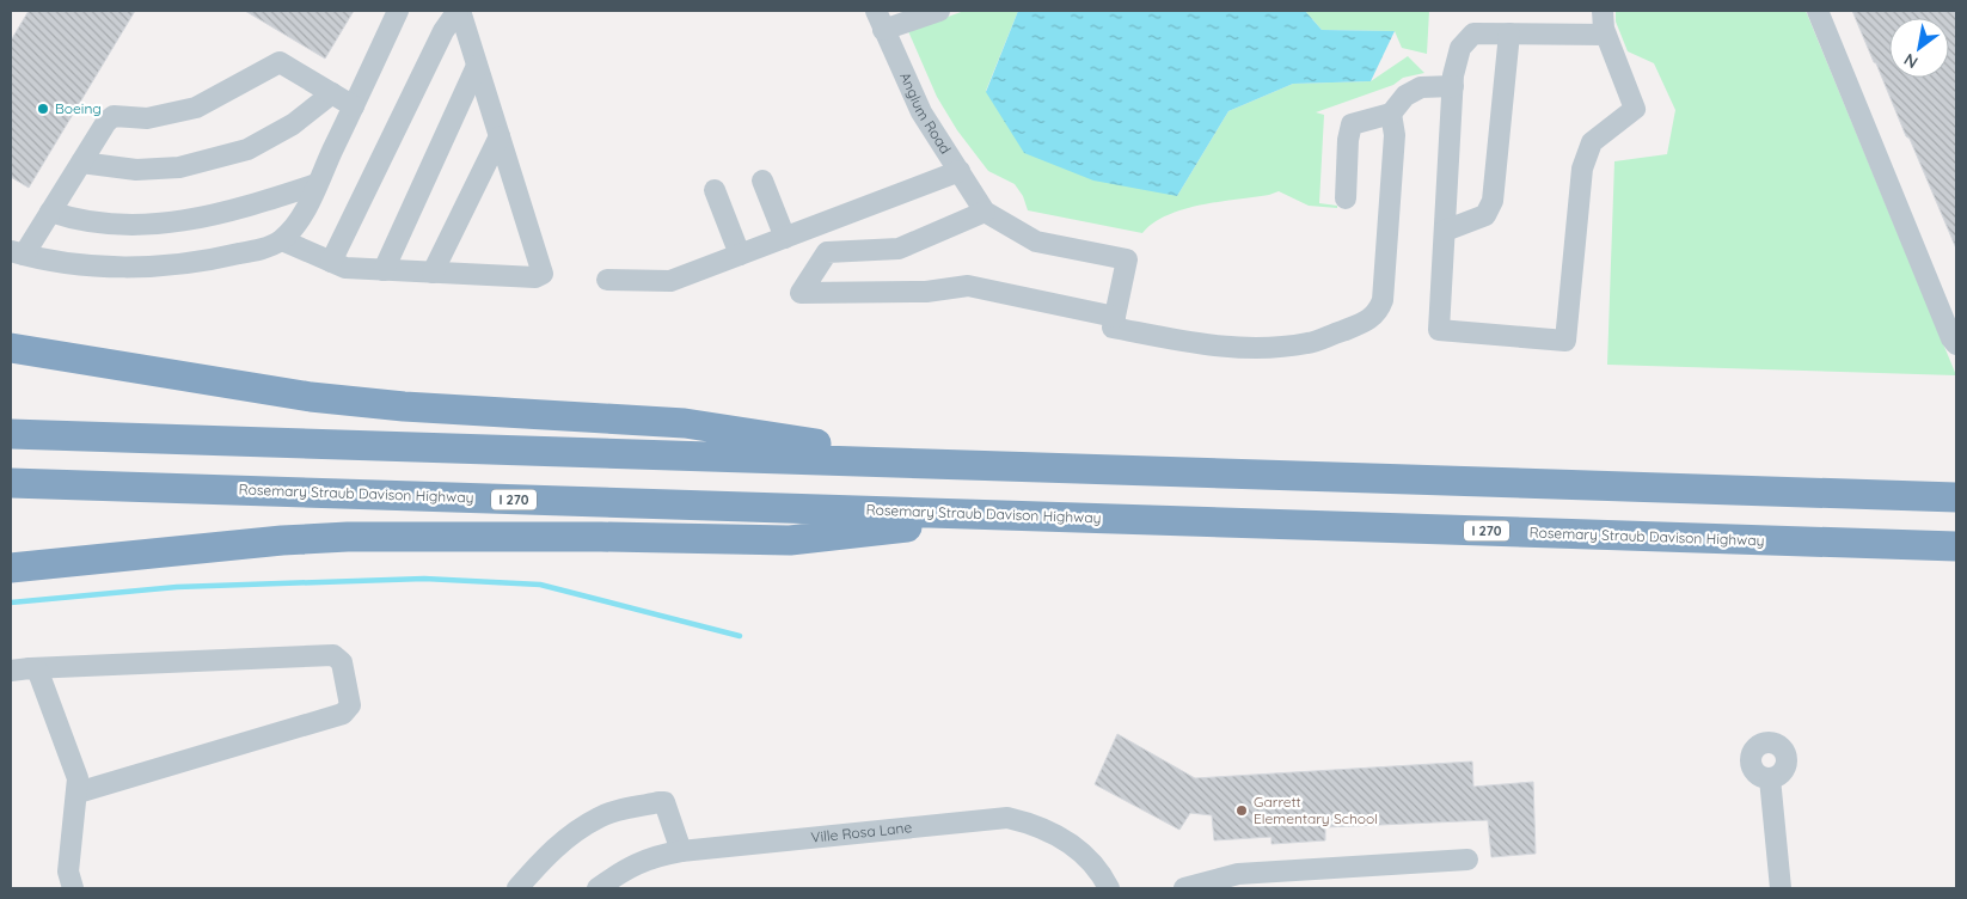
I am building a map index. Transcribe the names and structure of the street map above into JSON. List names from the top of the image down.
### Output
{
  "streets": {
    "highway": ["Rosemary Straub Davison Highway", "I 270"],
    "street": ["Anglum Road", "Ville Rosa Lane"]
  },
  "places": ["Boeing", "Garrett Elementary School"],
  "north": "bottom left"
}
